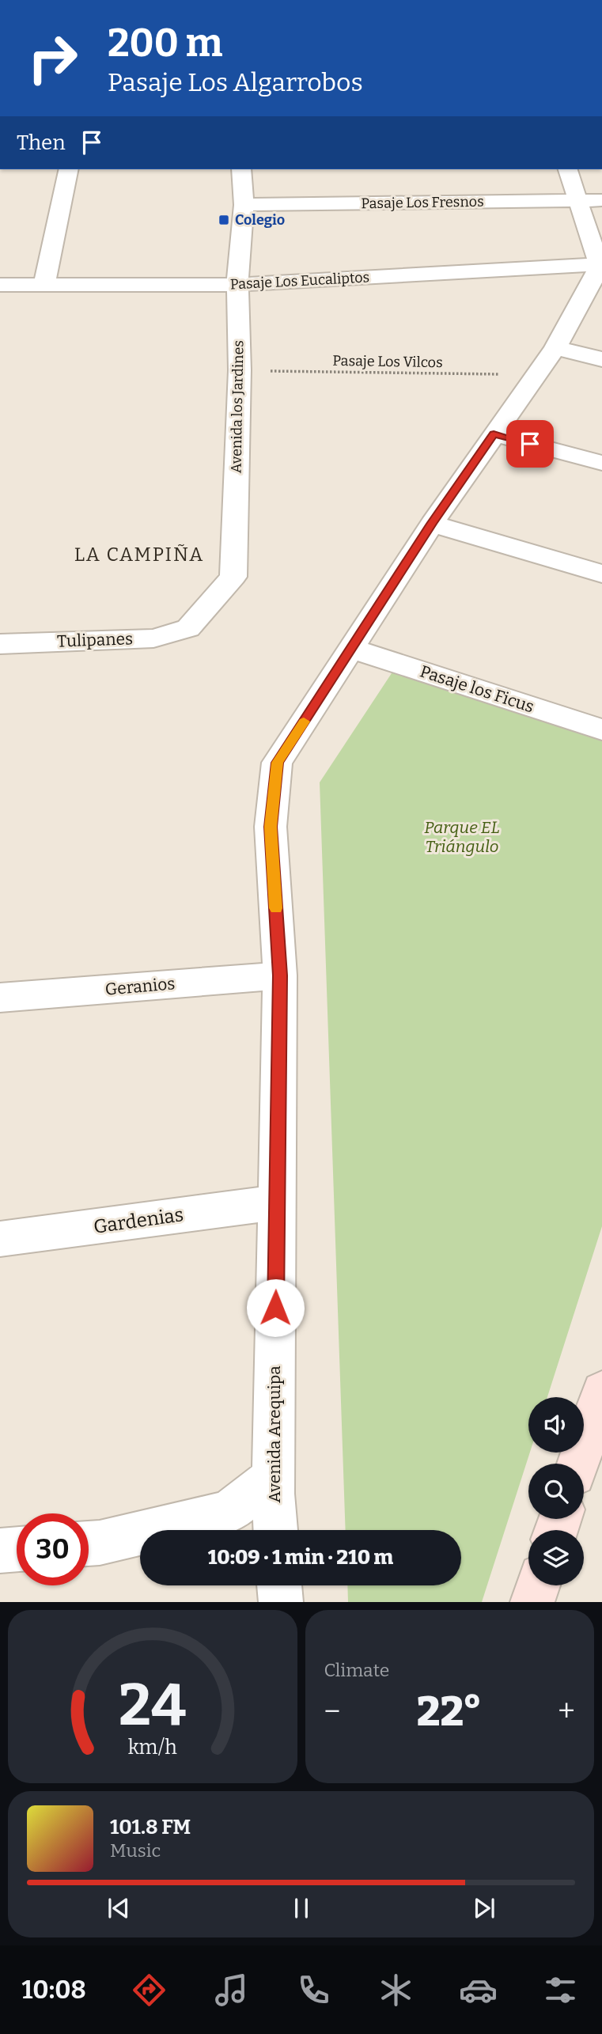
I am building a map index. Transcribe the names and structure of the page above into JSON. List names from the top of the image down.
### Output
{
  "streets": {
    "street": [
      "Pasaje Los Fresnos",
      "Pasaje Los Eucaliptos",
      "Avenida los Jardines",
      "Tulipanes",
      "Pasaje los Ficus",
      "Geranios",
      "Gardenias",
      "Avenida Arequipa"
    ],
    "path": ["Pasaje Los Vilcos"]
  },
  "crossings": [
    ["Pasaje Los Fresnos", "Avenida los Jardines"],
    ["Pasaje Los Eucaliptos", "Avenida los Jardines"],
    ["Pasaje Los Eucaliptos", "Avenida Arequipa"],
    ["Pasaje Los Vilcos", "Avenida los Jardines"],
    ["Pasaje Los Vilcos", "Avenida Arequipa"],
    ["Avenida los Jardines", "Tulipanes"],
    ["Pasaje los Ficus", "Avenida Arequipa"],
    ["Geranios", "Avenida Arequipa"],
    ["Gardenias", "Avenida Arequipa"]
  ],
  "districts": ["LA CAMPIÑA"],
  "parks": ["Parque EL Triángulo"],
  "places": {
    "transit": ["Colegio"]
  },
  "page": {
    "turn": ["200 m", "Pasaje Los Algarrobos"],
    "then": "Then",
    "limit": "30",
    "trip": "10:09 · 1 min · 210 m",
    "tile": "Climate",
    "heat": ["−", "22°", "+"],
    "song": ["101.8 FM", "Music"],
    "tabs": "10:08",
    "gauge": ["24", "km/h"]
  }
}
